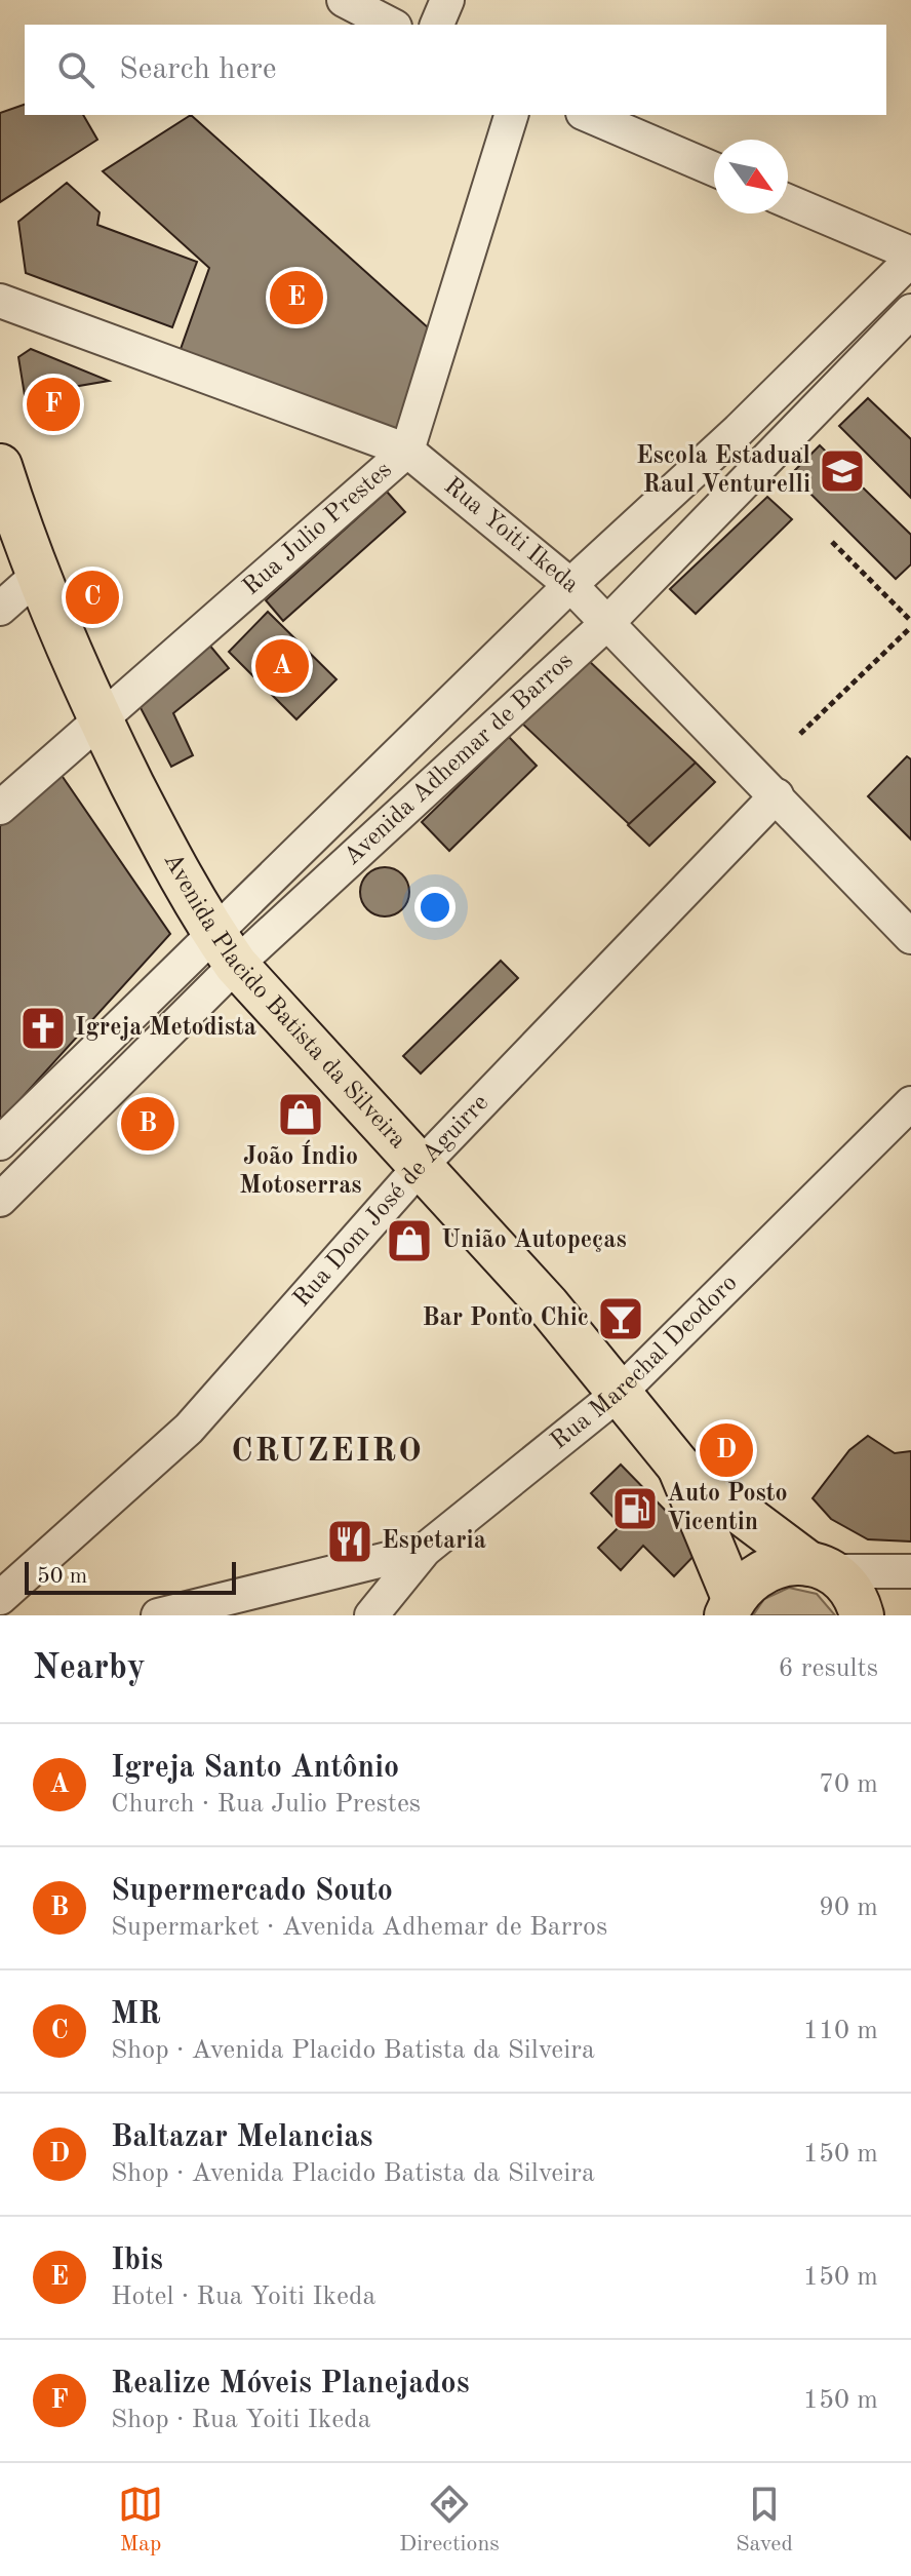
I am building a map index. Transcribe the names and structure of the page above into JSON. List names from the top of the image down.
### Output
{
  "streets": {
    "main road": ["Avenida Placido Batista da Silveira"],
    "street": [
      "Rua Julio Prestes",
      "Rua Yoiti Ikeda",
      "Avenida Adhemar de Barros",
      "Rua Dom José de Aguirre",
      "Rua Marechal Deodoro"
    ]
  },
  "crossings": [
    ["Rua Julio Prestes", "Rua Yoiti Ikeda"],
    ["Rua Julio Prestes", "Avenida Placido Batista da Silveira"],
    ["Rua Yoiti Ikeda", "Avenida Adhemar de Barros"],
    ["Rua Yoiti Ikeda", "Rua Dom José de Aguirre"],
    ["Avenida Adhemar de Barros", "Avenida Placido Batista da Silveira"],
    ["Avenida Placido Batista da Silveira", "Rua Dom José de Aguirre"],
    ["Avenida Placido Batista da Silveira", "Rua Marechal Deodoro"]
  ],
  "districts": ["CRUZEIRO"],
  "places": {
    "school or university": ["Escola Estadual Raul Venturelli"],
    "church": ["Igreja Metodista"],
    "shop": ["João Índio Motoserras", "União Autopeças"],
    "bar": ["Bar Ponto Chic"],
    "fuel station": ["Auto Posto Vicentin"],
    "restaurant": ["Espetaria"]
  },
  "scale_bar": "50 m",
  "north": "bottom right",
  "page": {
    "search": "Search here",
    "pins": [
      "E",
      "F",
      "C",
      "A",
      "B",
      "D"
    ],
    "scale": "50 m",
    "heading": ["Nearby", "6 results"],
    "list": [
      {
        "mark": "A",
        "name": "Igreja Santo Antônio",
        "note": "Church · Rua Julio Prestes",
        "value": "70 m"
      },
      {
        "mark": "B",
        "name": "Supermercado Souto",
        "note": "Supermarket · Avenida Adhemar de Barros",
        "value": "90 m"
      },
      {
        "mark": "C",
        "name": "MR",
        "note": "Shop · Avenida Placido Batista da Silveira",
        "value": "110 m"
      },
      {
        "mark": "D",
        "name": "Baltazar Melancias",
        "note": "Shop · Avenida Placido Batista da Silveira",
        "value": "150 m"
      },
      {
        "mark": "E",
        "name": "Ibis",
        "note": "Hotel · Rua Yoiti Ikeda",
        "value": "150 m"
      },
      {
        "mark": "F",
        "name": "Realize Móveis Planejados",
        "note": "Shop · Rua Yoiti Ikeda",
        "value": "150 m"
      }
    ],
    "nav": ["Map", "Directions", "Saved"]
  }
}
